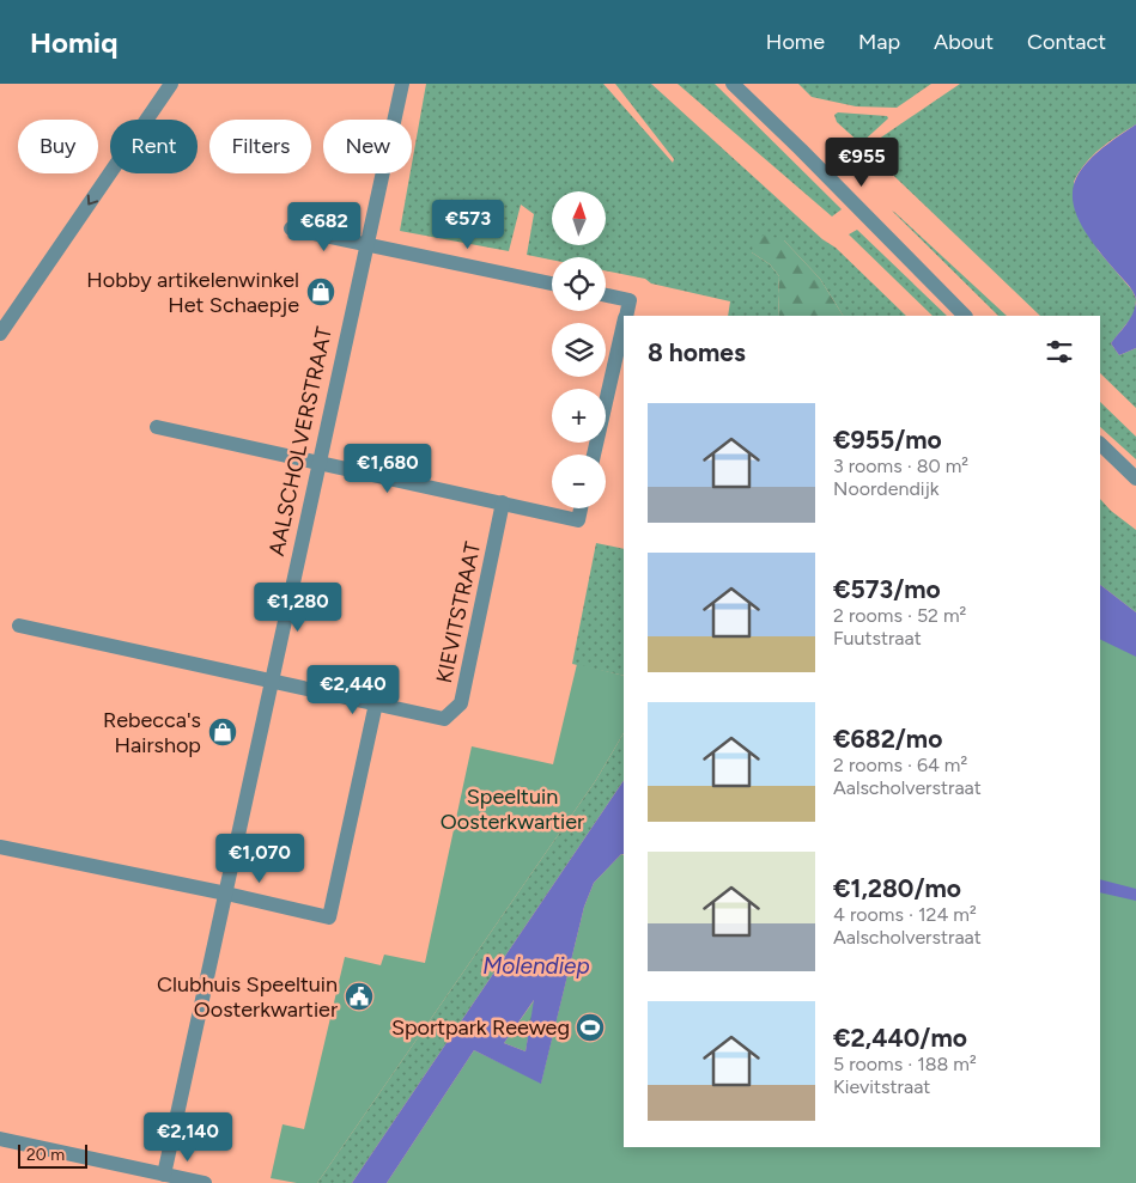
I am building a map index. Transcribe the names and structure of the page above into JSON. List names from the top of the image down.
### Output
{
  "streets": {
    "street": ["AALSCHOLVERSTRAAT", "KIEVITSTRAAT"]
  },
  "crossings": [
    ["AALSCHOLVERSTRAAT", "KIEVITSTRAAT"]
  ],
  "water": ["Molendiep"],
  "parks": ["Speeltuin Oosterkwartier"],
  "places": {
    "shop": ["Hobby artikelenwinkel Het Schaepje", "Rebecca's Hairshop"],
    "public building": ["Clubhuis Speeltuin Oosterkwartier"],
    "sports": ["Sportpark Reeweg"]
  },
  "scale_bar": "20 m",
  "north": "top",
  "page": {
    "header": "Homiq",
    "nav": [
      "Home",
      "Map",
      "About",
      "Contact"
    ],
    "chip": [
      "Buy",
      "Rent",
      "Filters",
      "New"
    ],
    "price": [
      "€955",
      "€573",
      "€682",
      "€1,680",
      "€1,280",
      "€2,440",
      "€1,070",
      "€2,140"
    ],
    "map_buttons": ["+", "−"],
    "heading": "8 homes",
    "list": [
      {
        "name": "€955/mo",
        "note": "3 rooms · 80 m² · Noordendijk"
      },
      {
        "name": "€573/mo",
        "note": "2 rooms · 52 m² · Fuutstraat"
      },
      {
        "name": "€682/mo",
        "note": "2 rooms · 64 m² · Aalscholverstraat"
      },
      {
        "name": "€1,280/mo",
        "note": "4 rooms · 124 m² · Aalscholverstraat"
      },
      {
        "name": "€2,440/mo",
        "note": "5 rooms · 188 m² · Kievitstraat"
      }
    ],
    "scale": "20 m"
  }
}
